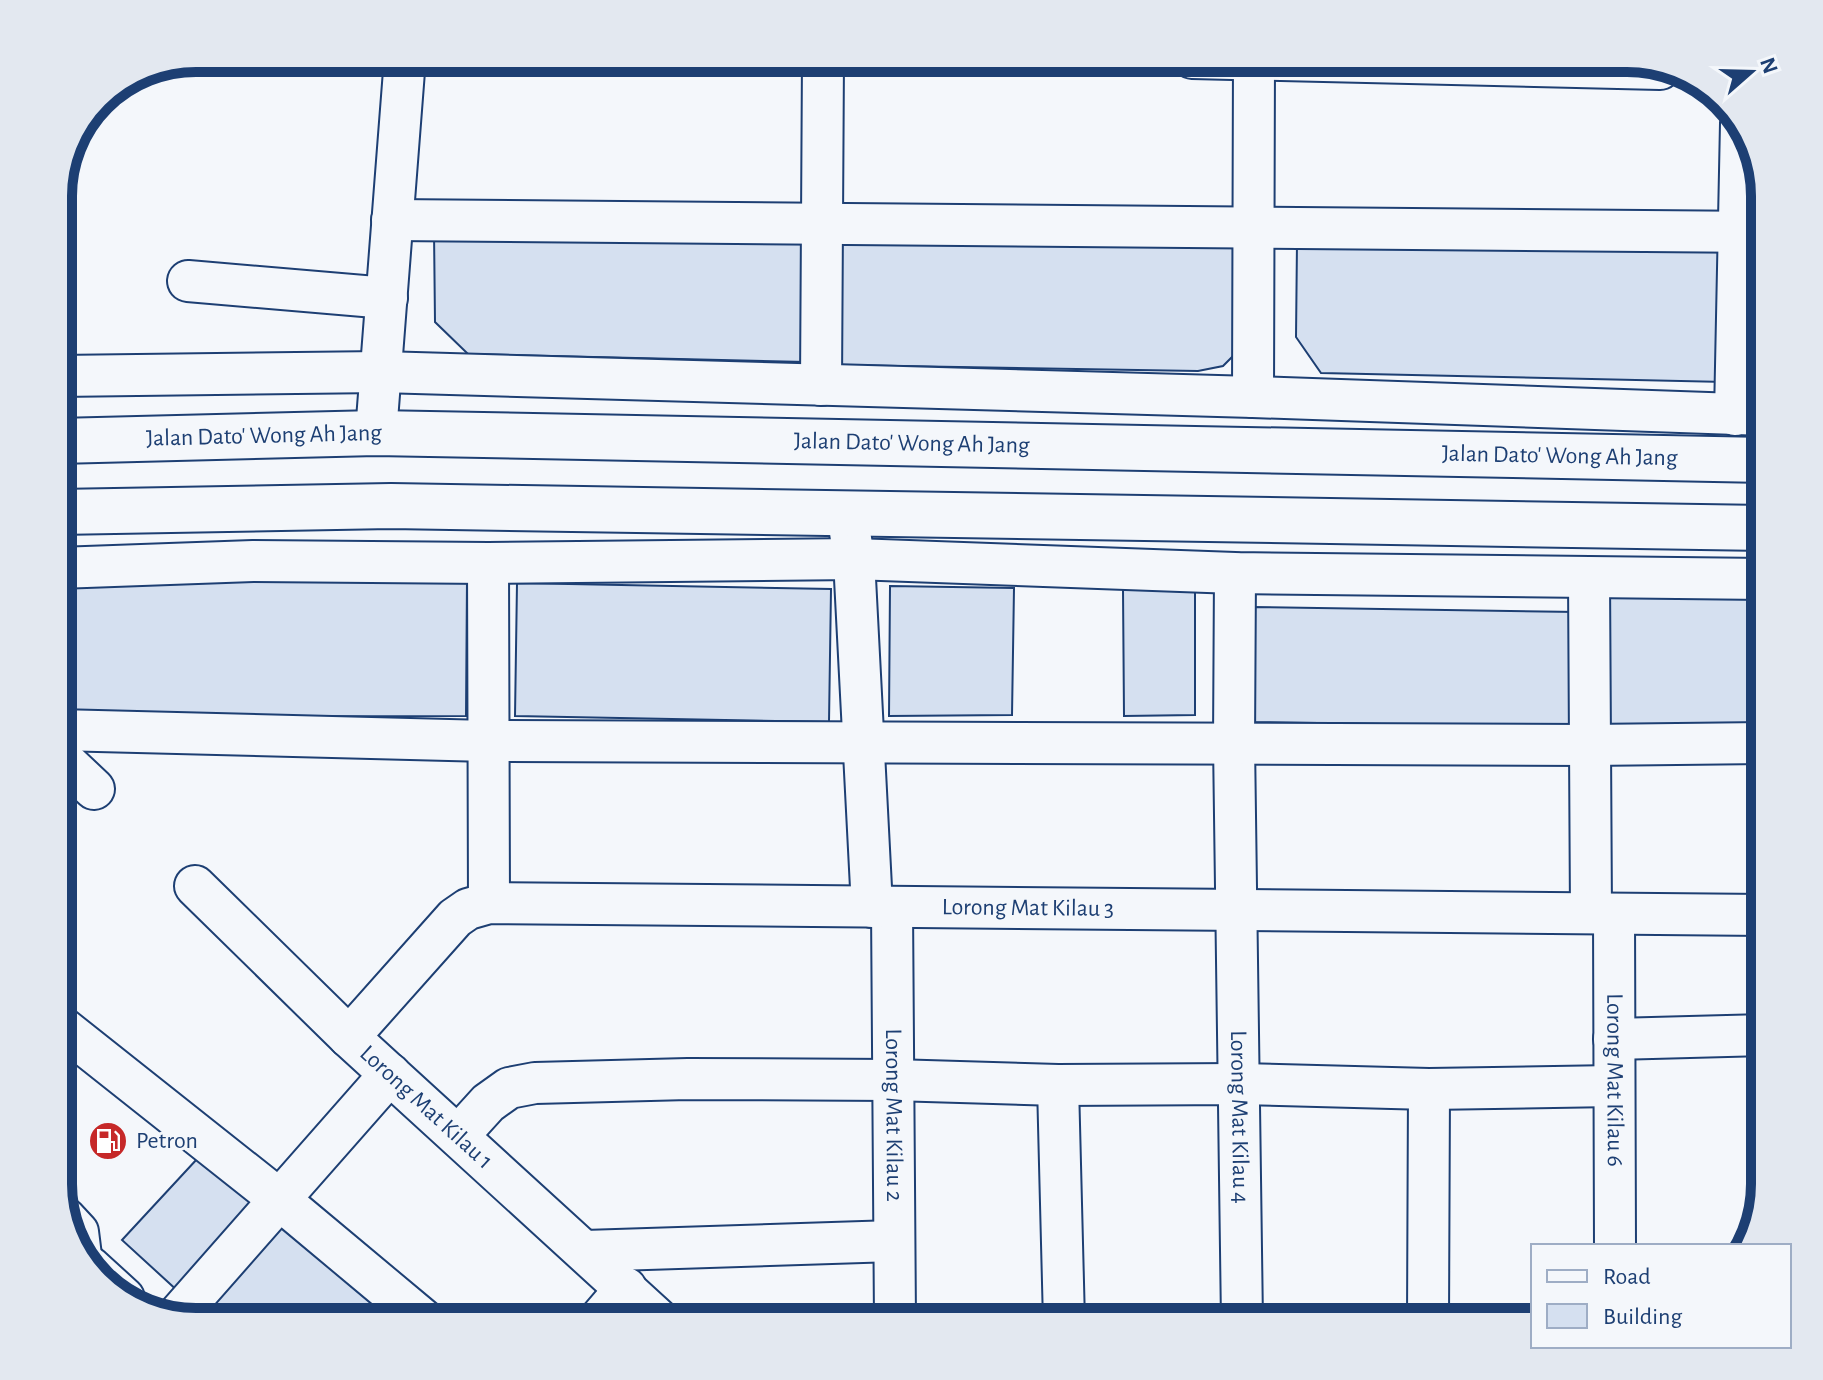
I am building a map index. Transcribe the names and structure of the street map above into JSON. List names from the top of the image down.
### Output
{
  "streets": {
    "main road": ["Jalan Dato' Wong Ah Jang"],
    "street": [
      "Lorong Mat Kilau 3",
      "Lorong Mat Kilau 6",
      "Lorong Mat Kilau 1",
      "Lorong Mat Kilau 2",
      "Lorong Mat Kilau 4"
    ]
  },
  "crossings": [
    ["Lorong Mat Kilau 3", "Lorong Mat Kilau 6"],
    ["Lorong Mat Kilau 3", "Lorong Mat Kilau 1"],
    ["Lorong Mat Kilau 3", "Lorong Mat Kilau 2"],
    ["Lorong Mat Kilau 3", "Lorong Mat Kilau 4"]
  ],
  "places": {
    "fuel station": ["Petron"]
  },
  "legend": ["Road", "Building"],
  "north": "right"
}
